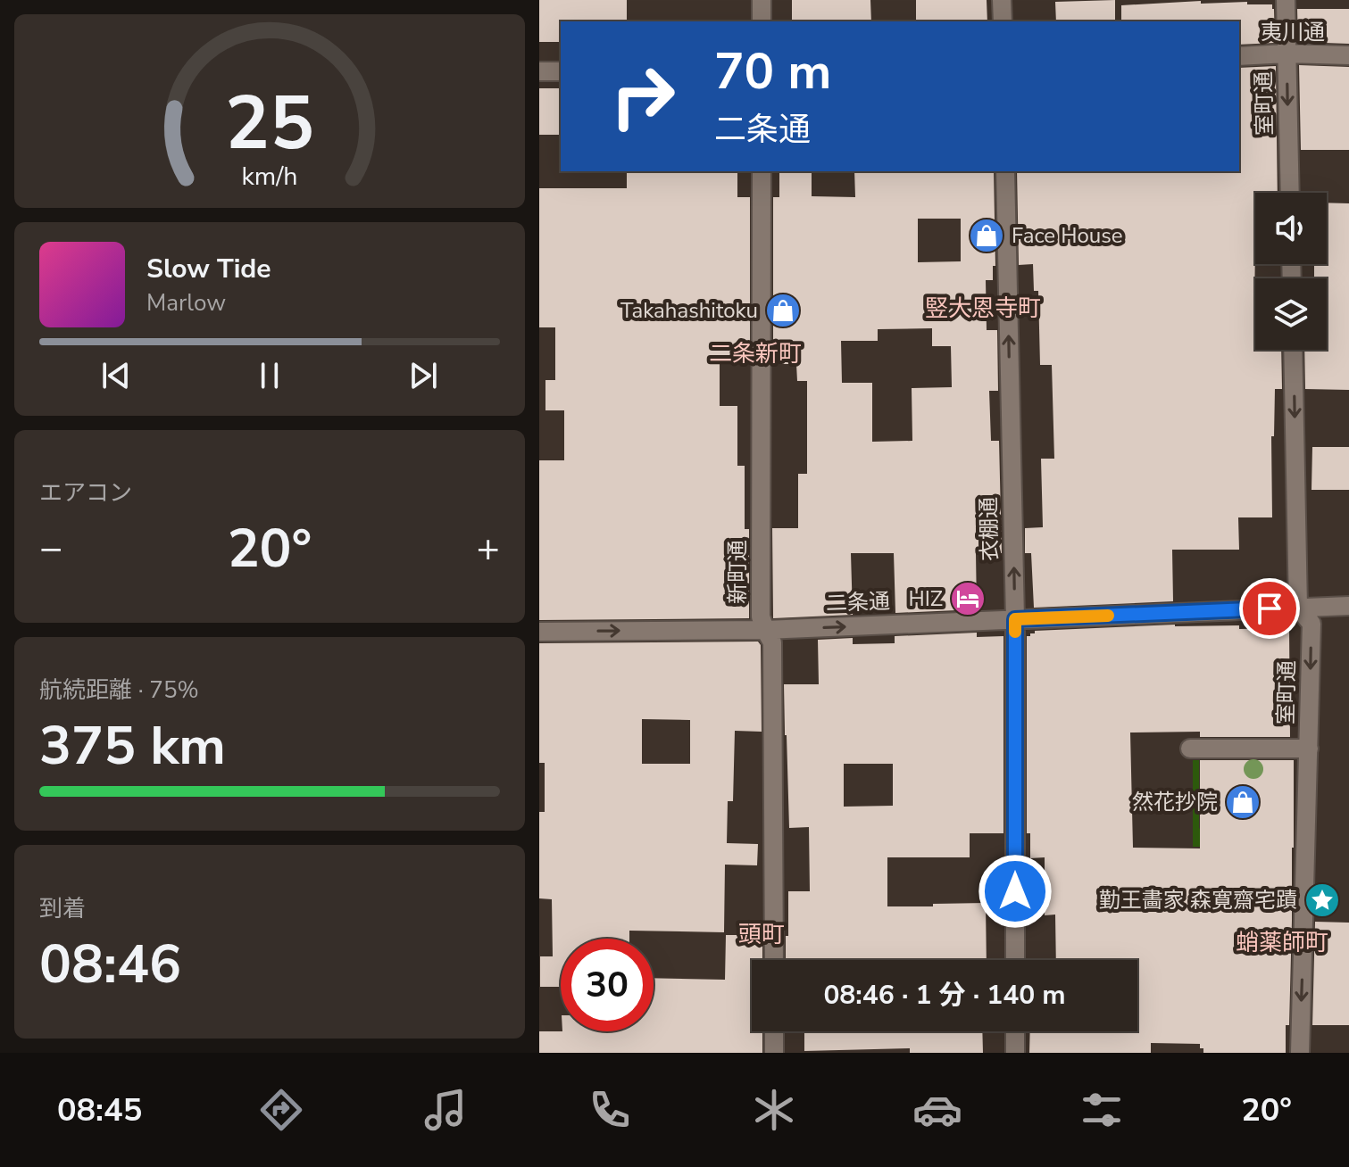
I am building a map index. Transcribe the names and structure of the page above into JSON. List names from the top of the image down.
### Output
{
  "streets": {
    "street": [
      "夷川通",
      "室町通",
      "衣棚通",
      "新町通",
      "二条通"
    ]
  },
  "crossings": [
    ["夷川通", "室町通"],
    ["室町通", "二条通"],
    ["衣棚通", "二条通"],
    ["新町通", "二条通"]
  ],
  "one_way": ["室町通", "衣棚通", "二条通"],
  "districts": [
    "竪大恩寺町",
    "二条新町",
    "頭町",
    "蛸薬師町"
  ],
  "places": {
    "shop": ["Face House", "Takahashitoku", "然花抄院"],
    "hotel": ["HIZ"],
    "place": ["勤王畵家 森寛齋宅蹟"]
  },
  "page": {
    "turn": ["70 m", "二条通"],
    "song": ["Slow Tide", "Marlow"],
    "tile": [
      "エアコン",
      ["航続距離 · 75%", "375 km"],
      ["到着", "08:46"]
    ],
    "heat": ["−", "20°", "+"],
    "limit": "30",
    "trip": "08:46 · 1 分 · 140 m",
    "tabs": ["08:45", "20°"],
    "gauge": ["25", "km/h"]
  }
}
